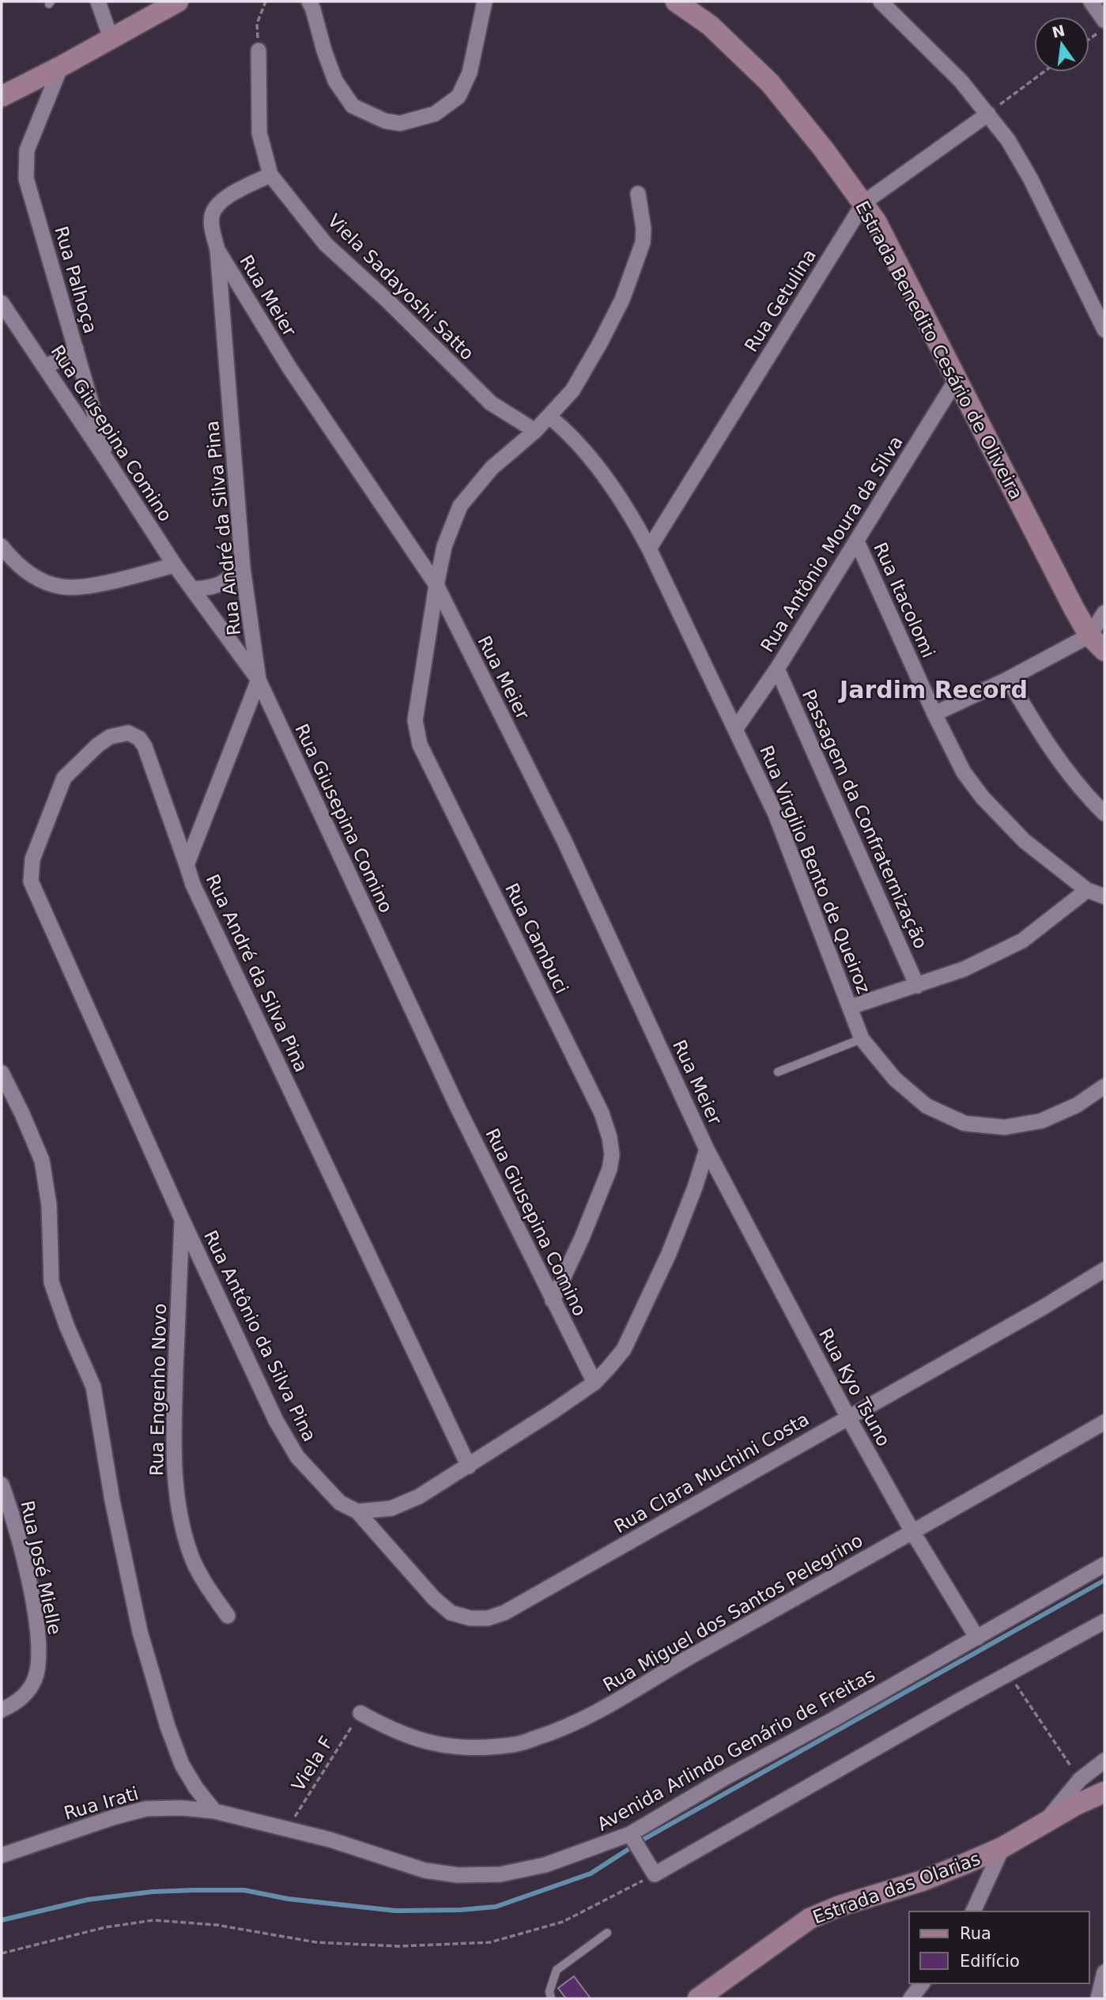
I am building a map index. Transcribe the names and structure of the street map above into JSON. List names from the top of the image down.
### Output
{
  "streets": {
    "main road": ["Estrada Benedito Cesário de Oliveira", "Estrada das Olarias"],
    "street": [
      "Rua Palhoça",
      "Viela Sadayoshi Satto",
      "Rua Meier",
      "Rua Getulina",
      "Rua Giusepina Comino",
      "Rua André da Silva Pina",
      "Rua Antônio Moura da Silva",
      "Rua Itacolomi",
      "Passagem da Confraternização",
      "Rua Virgilio Bento de Queiroz",
      "Rua Cambuci",
      "Rua Antônio da Silva Pina",
      "Rua Kyo Tsuno",
      "Rua Engenho Novo",
      "Rua Clara Muchini Costa",
      "Rua José Mielle",
      "Rua Miguel dos Santos Pelegrino",
      "Avenida Arlindo Genário de Freitas",
      "Rua Irati"
    ],
    "path": ["Viela F"]
  },
  "crossings": [
    ["Rua Palhoça", "Rua Giusepina Comino"],
    ["Viela Sadayoshi Satto", "Rua André da Silva Pina"],
    ["Viela Sadayoshi Satto", "Rua Cambuci"],
    ["Rua Meier", "Rua André da Silva Pina"],
    ["Rua Meier", "Rua Cambuci"],
    ["Rua Meier", "Rua Kyo Tsuno"],
    ["Rua Getulina", "Estrada Benedito Cesário de Oliveira"],
    ["Rua Getulina", "Rua Virgilio Bento de Queiroz"],
    ["Estrada Benedito Cesário de Oliveira", "Rua Antônio Moura da Silva"],
    ["Rua Giusepina Comino", "Rua André da Silva Pina"],
    ["Rua Giusepina Comino", "Rua Cambuci"],
    ["Rua André da Silva Pina", "Rua Antônio da Silva Pina"],
    ["Rua Antônio Moura da Silva", "Rua Itacolomi"],
    ["Rua Antônio Moura da Silva", "Passagem da Confraternização"],
    ["Rua Antônio Moura da Silva", "Rua Virgilio Bento de Queiroz"],
    ["Rua Virgilio Bento de Queiroz", "Rua Cambuci"],
    ["Rua Antônio da Silva Pina", "Rua Engenho Novo"],
    ["Rua Antônio da Silva Pina", "Rua Clara Muchini Costa"],
    ["Rua Kyo Tsuno", "Rua Clara Muchini Costa"],
    ["Rua Kyo Tsuno", "Rua Miguel dos Santos Pelegrino"],
    ["Rua Kyo Tsuno", "Avenida Arlindo Genário de Freitas"],
    ["Rua Miguel dos Santos Pelegrino", "Viela F"],
    ["Avenida Arlindo Genário de Freitas", "Viela F"],
    ["Avenida Arlindo Genário de Freitas", "Rua Irati"]
  ],
  "districts": ["Jardim Record"],
  "legend": ["Rua", "Edifício"],
  "north": "top"
}
